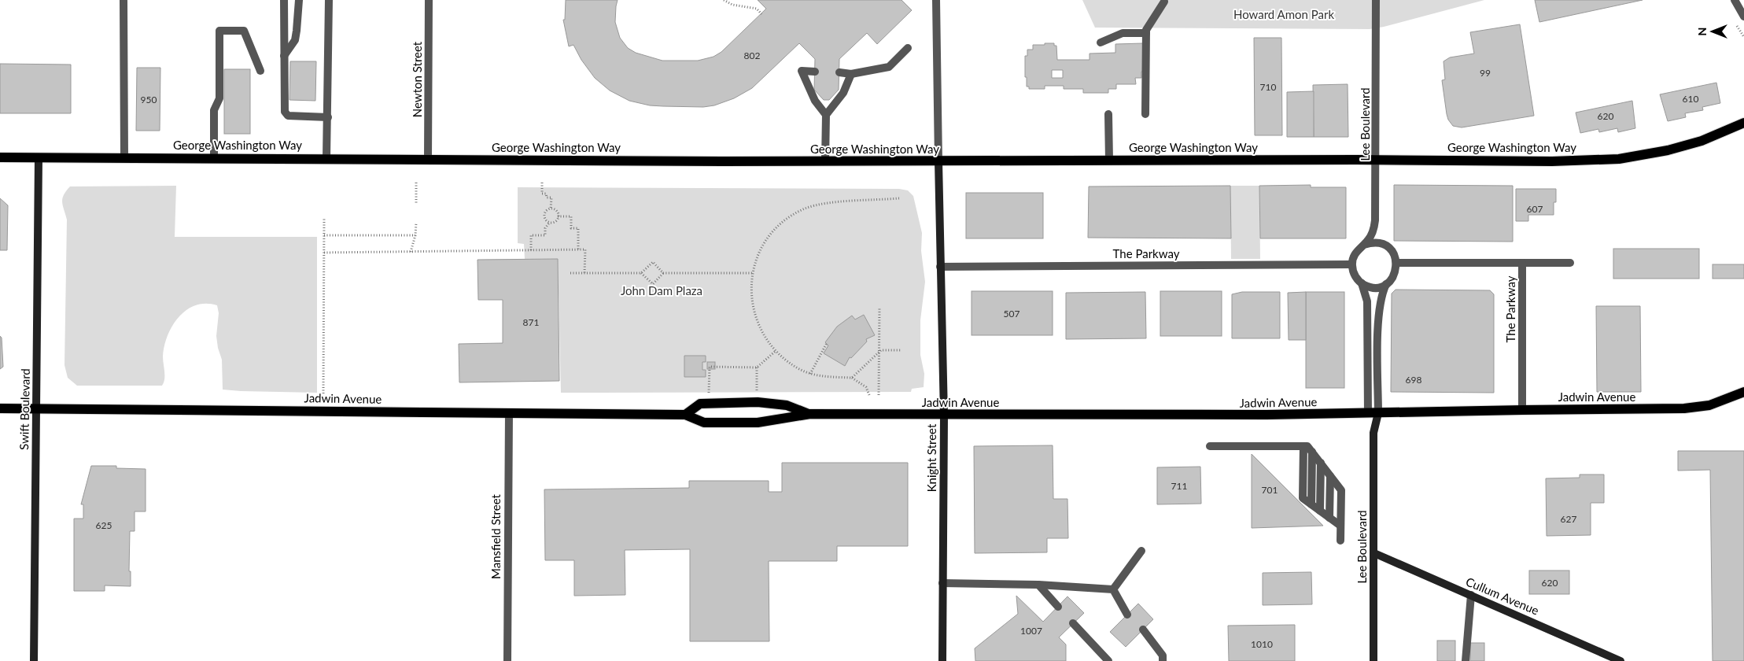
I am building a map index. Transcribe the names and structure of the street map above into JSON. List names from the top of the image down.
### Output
{
  "streets": {
    "main road": ["George Washington Way", "Jadwin Avenue"],
    "street": [
      "Newton Street",
      "Lee Boulevard",
      "The Parkway",
      "Swift Boulevard",
      "Knight Street",
      "Mansfield Street",
      "Cullum Avenue"
    ]
  },
  "crossings": [
    ["Newton Street", "George Washington Way"],
    ["Lee Boulevard", "George Washington Way"],
    ["Lee Boulevard", "The Parkway"],
    ["Lee Boulevard", "Jadwin Avenue"],
    ["Lee Boulevard", "Cullum Avenue"],
    ["George Washington Way", "Swift Boulevard"],
    ["George Washington Way", "Knight Street"],
    ["The Parkway", "Jadwin Avenue"],
    ["The Parkway", "Knight Street"],
    ["Jadwin Avenue", "Swift Boulevard"],
    ["Jadwin Avenue", "Knight Street"],
    ["Jadwin Avenue", "Mansfield Street"]
  ],
  "parks": ["Howard Amon Park", "John Dam Plaza"],
  "house_numbers": [
    "802",
    "99",
    "710",
    "610",
    "950",
    "620",
    "607",
    "507",
    "871",
    "698",
    "711",
    "701",
    "627",
    "625",
    "620",
    "1007",
    "1010"
  ],
  "north": "left"
}
